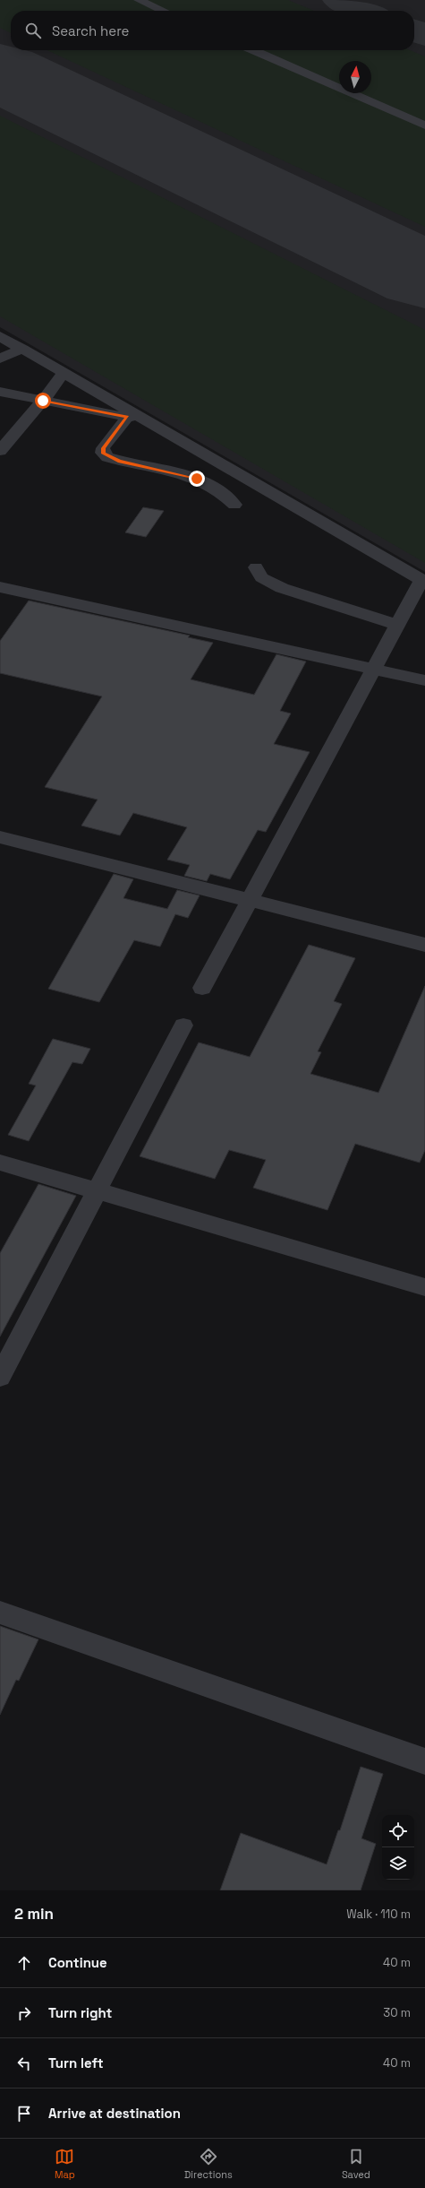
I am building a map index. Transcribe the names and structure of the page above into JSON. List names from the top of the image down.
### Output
{
  "north": "top",
  "page": {
    "search": "Search here",
    "heading": ["2 min", "Walk · 110 m"],
    "list": [
      ["Continue", "40 m"],
      ["Turn right", "30 m"],
      ["Turn left", "40 m"],
      "Arrive at destination"
    ],
    "nav": ["Map", "Directions", "Saved"]
  }
}
